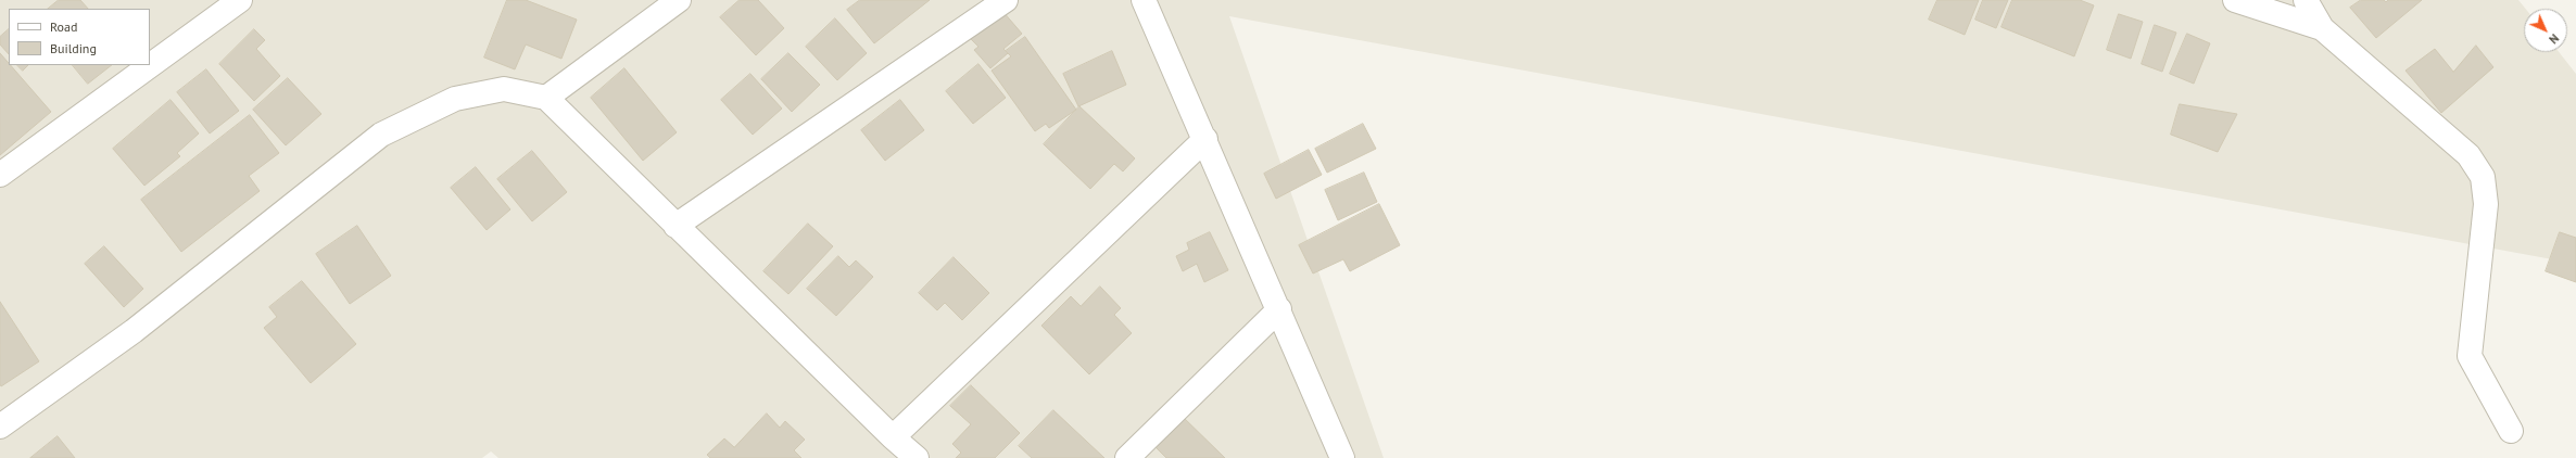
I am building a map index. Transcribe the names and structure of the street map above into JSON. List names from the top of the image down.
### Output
{
  "legend": ["Road", "Building"],
  "north": "bottom right"
}
